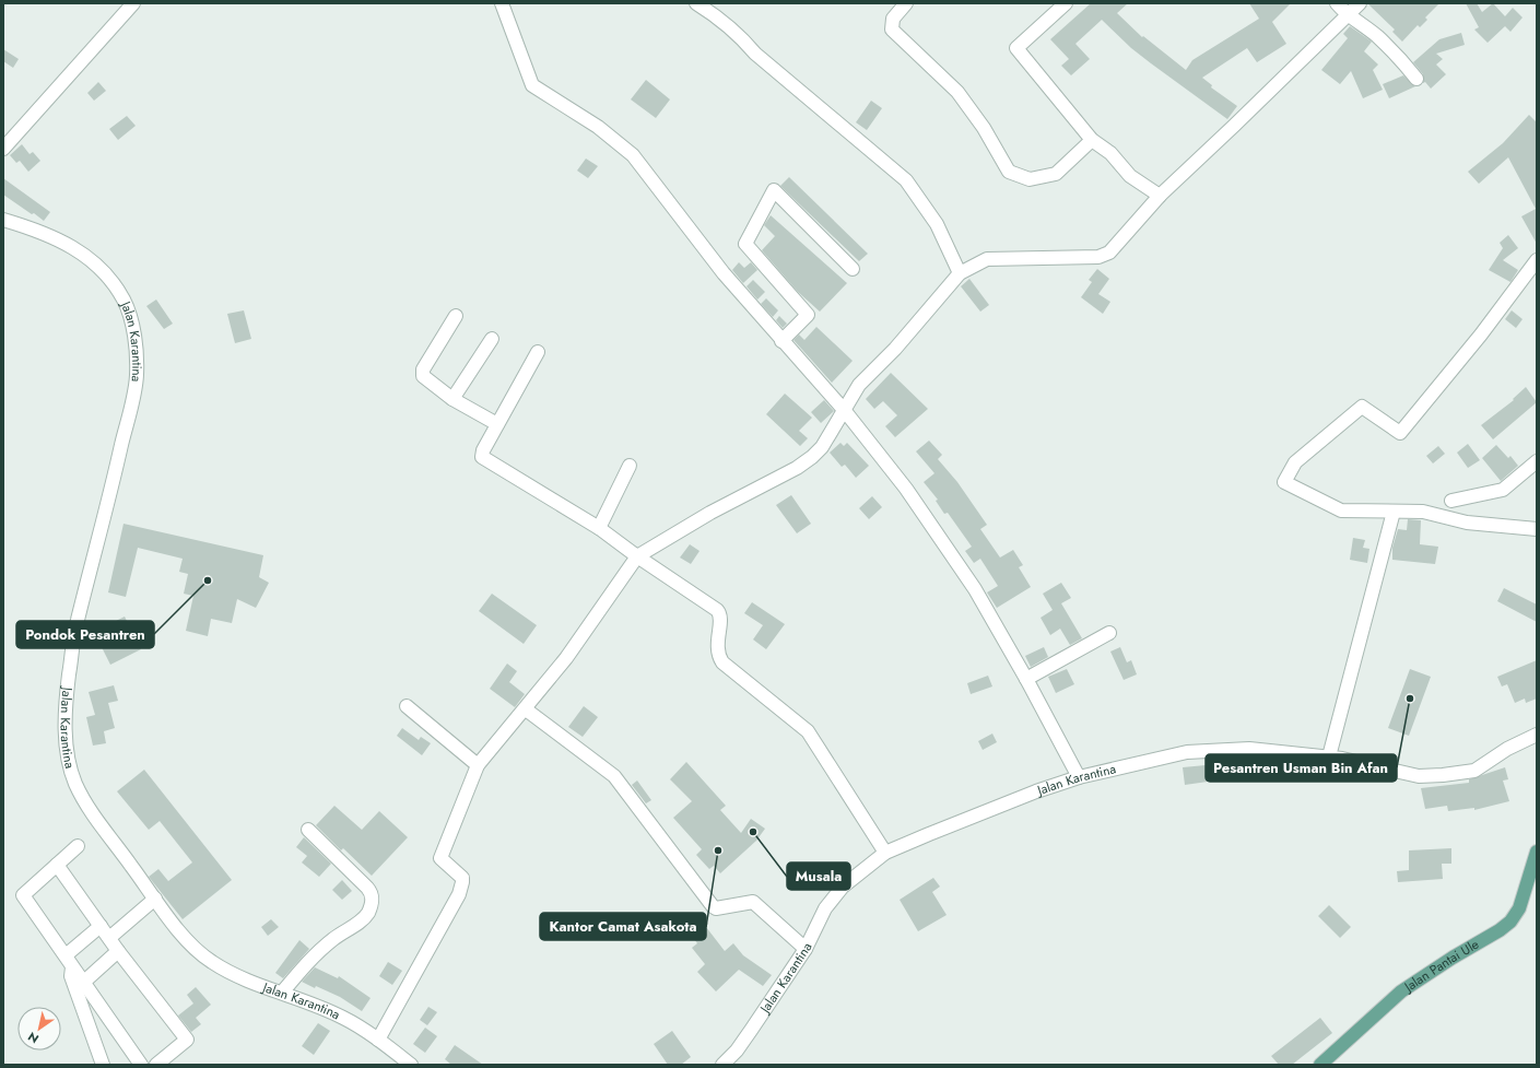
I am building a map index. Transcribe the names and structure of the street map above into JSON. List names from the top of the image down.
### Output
{
  "streets": {
    "main road": ["Jalan Pantai Ule"],
    "street": ["Jalan Karantina"]
  },
  "places": [
    "Pondok Pesantren",
    "Pesantren Usman Bin Afan",
    "Musala",
    "Kantor Camat Asakota"
  ],
  "north": "bottom left"
}
